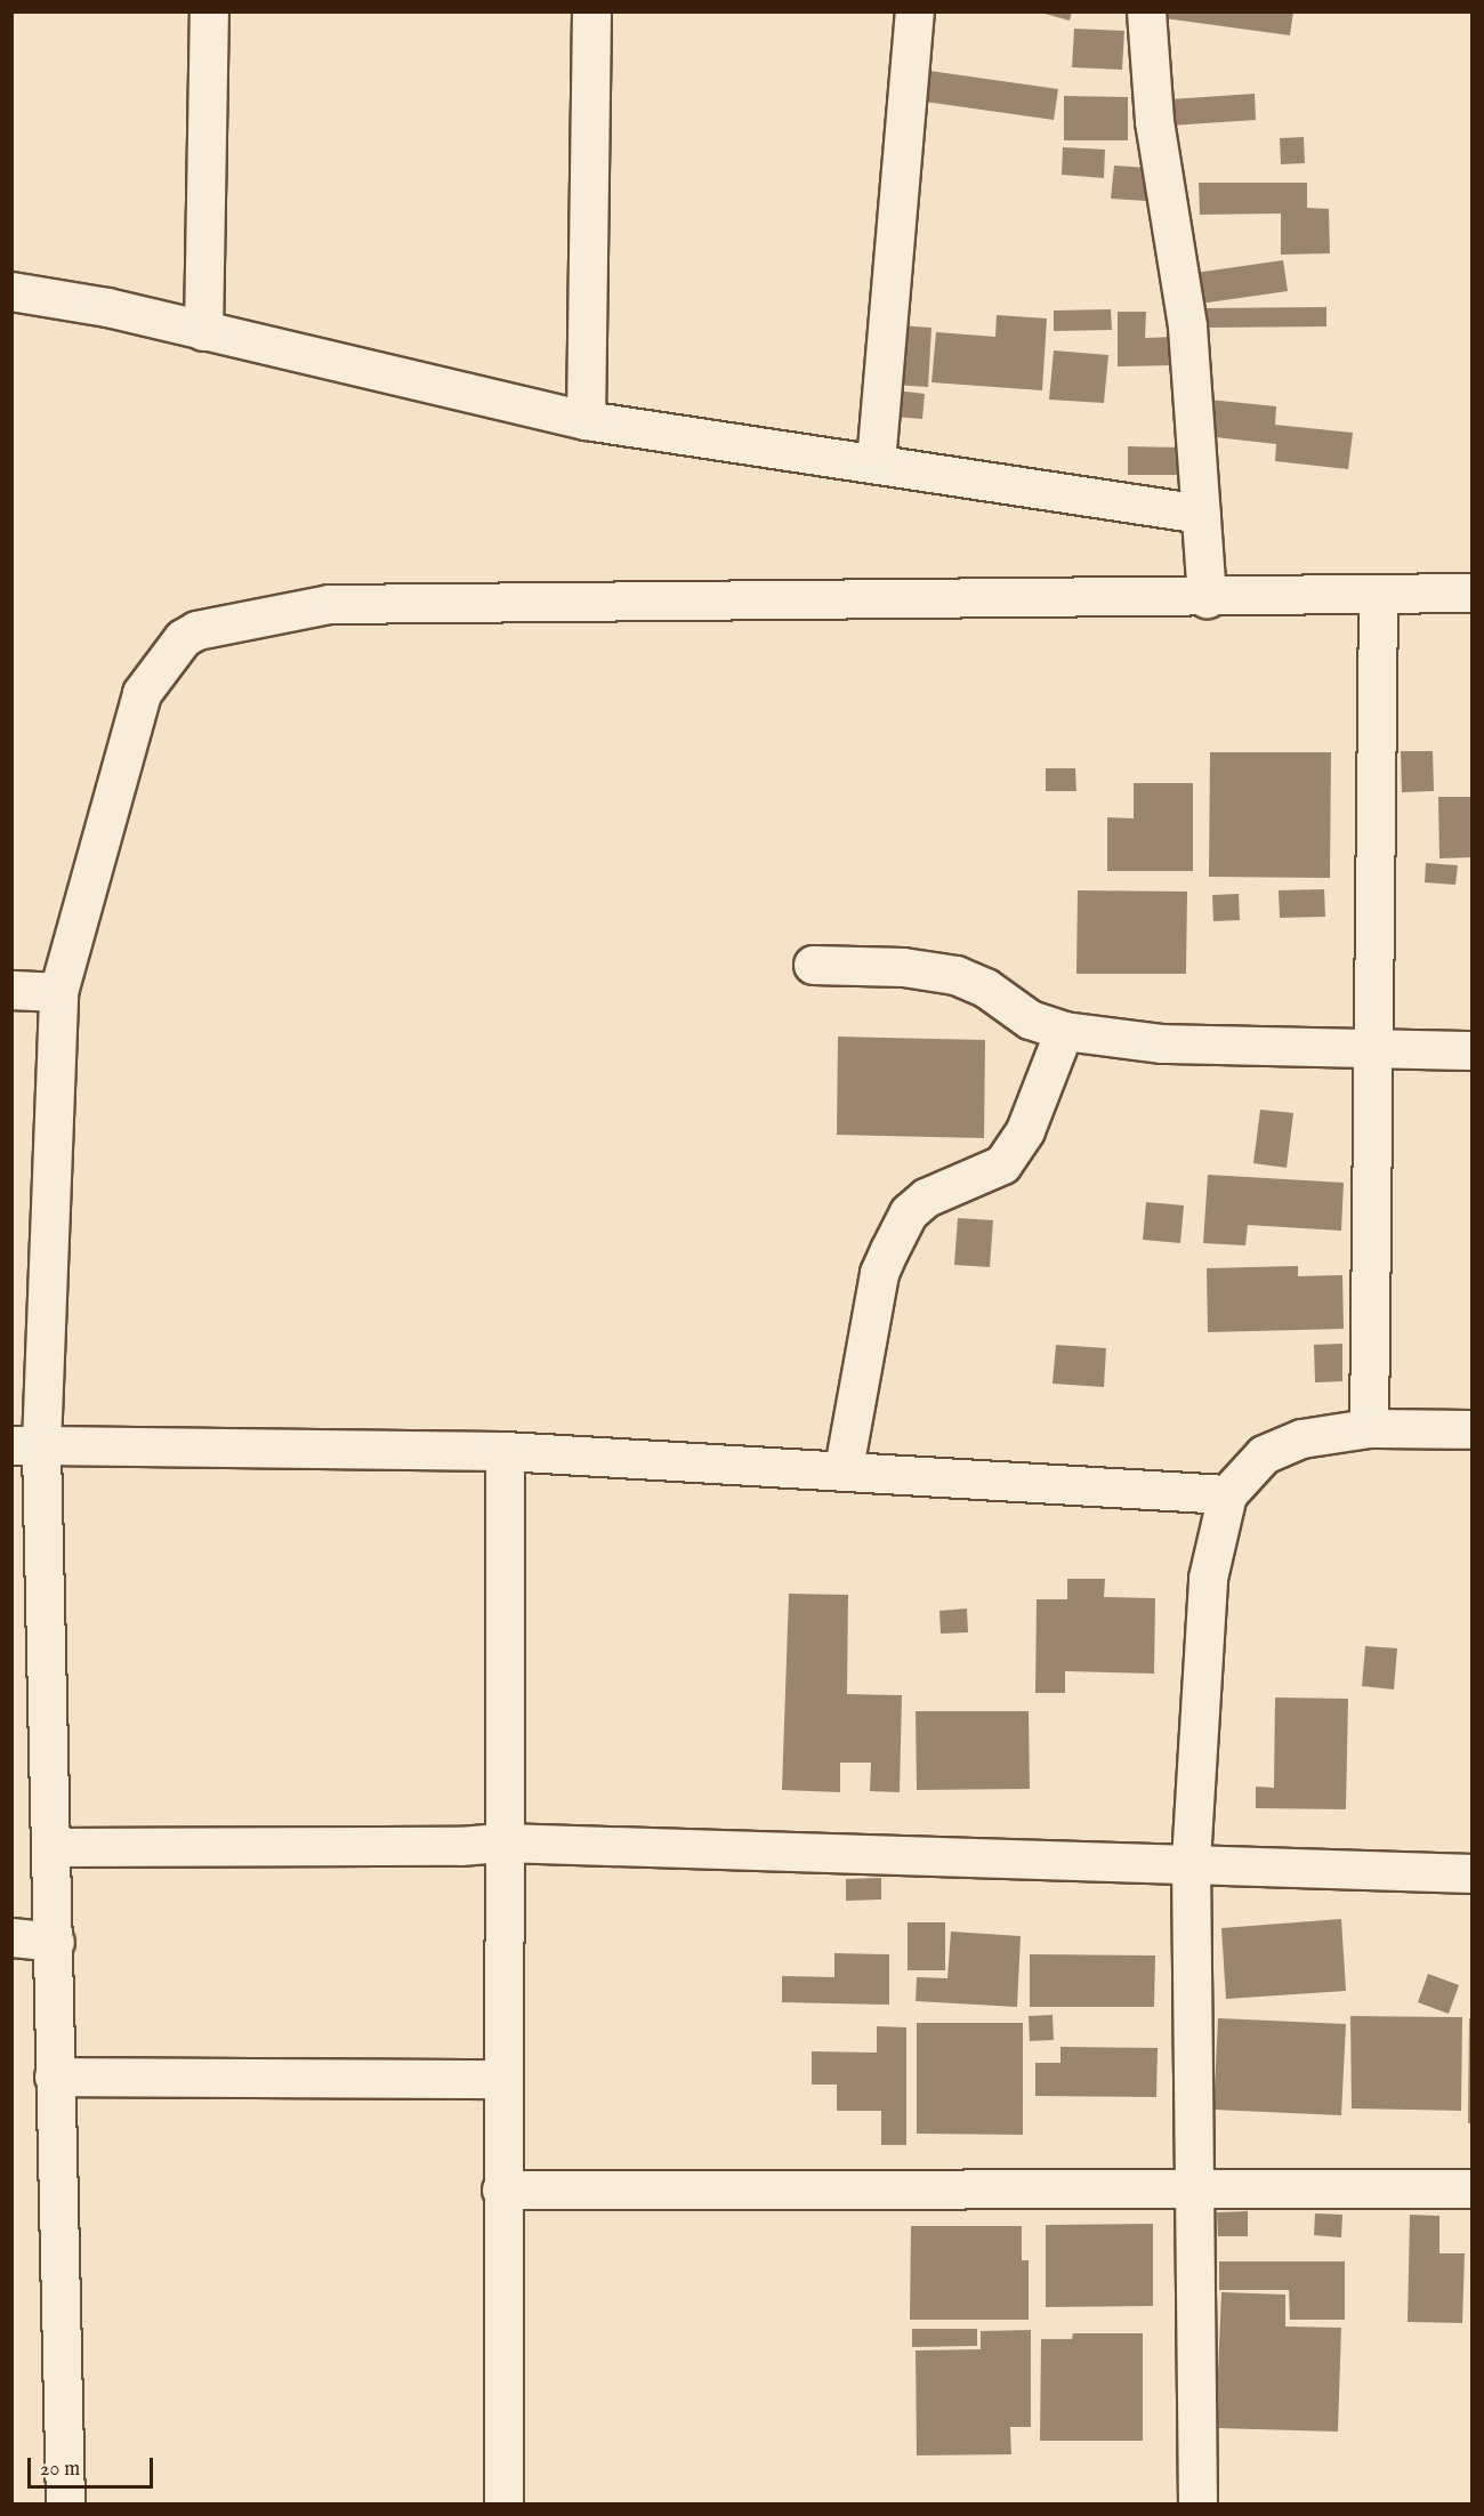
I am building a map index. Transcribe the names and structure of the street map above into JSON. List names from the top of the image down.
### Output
{
  "scale_bar": "20 m"
}
